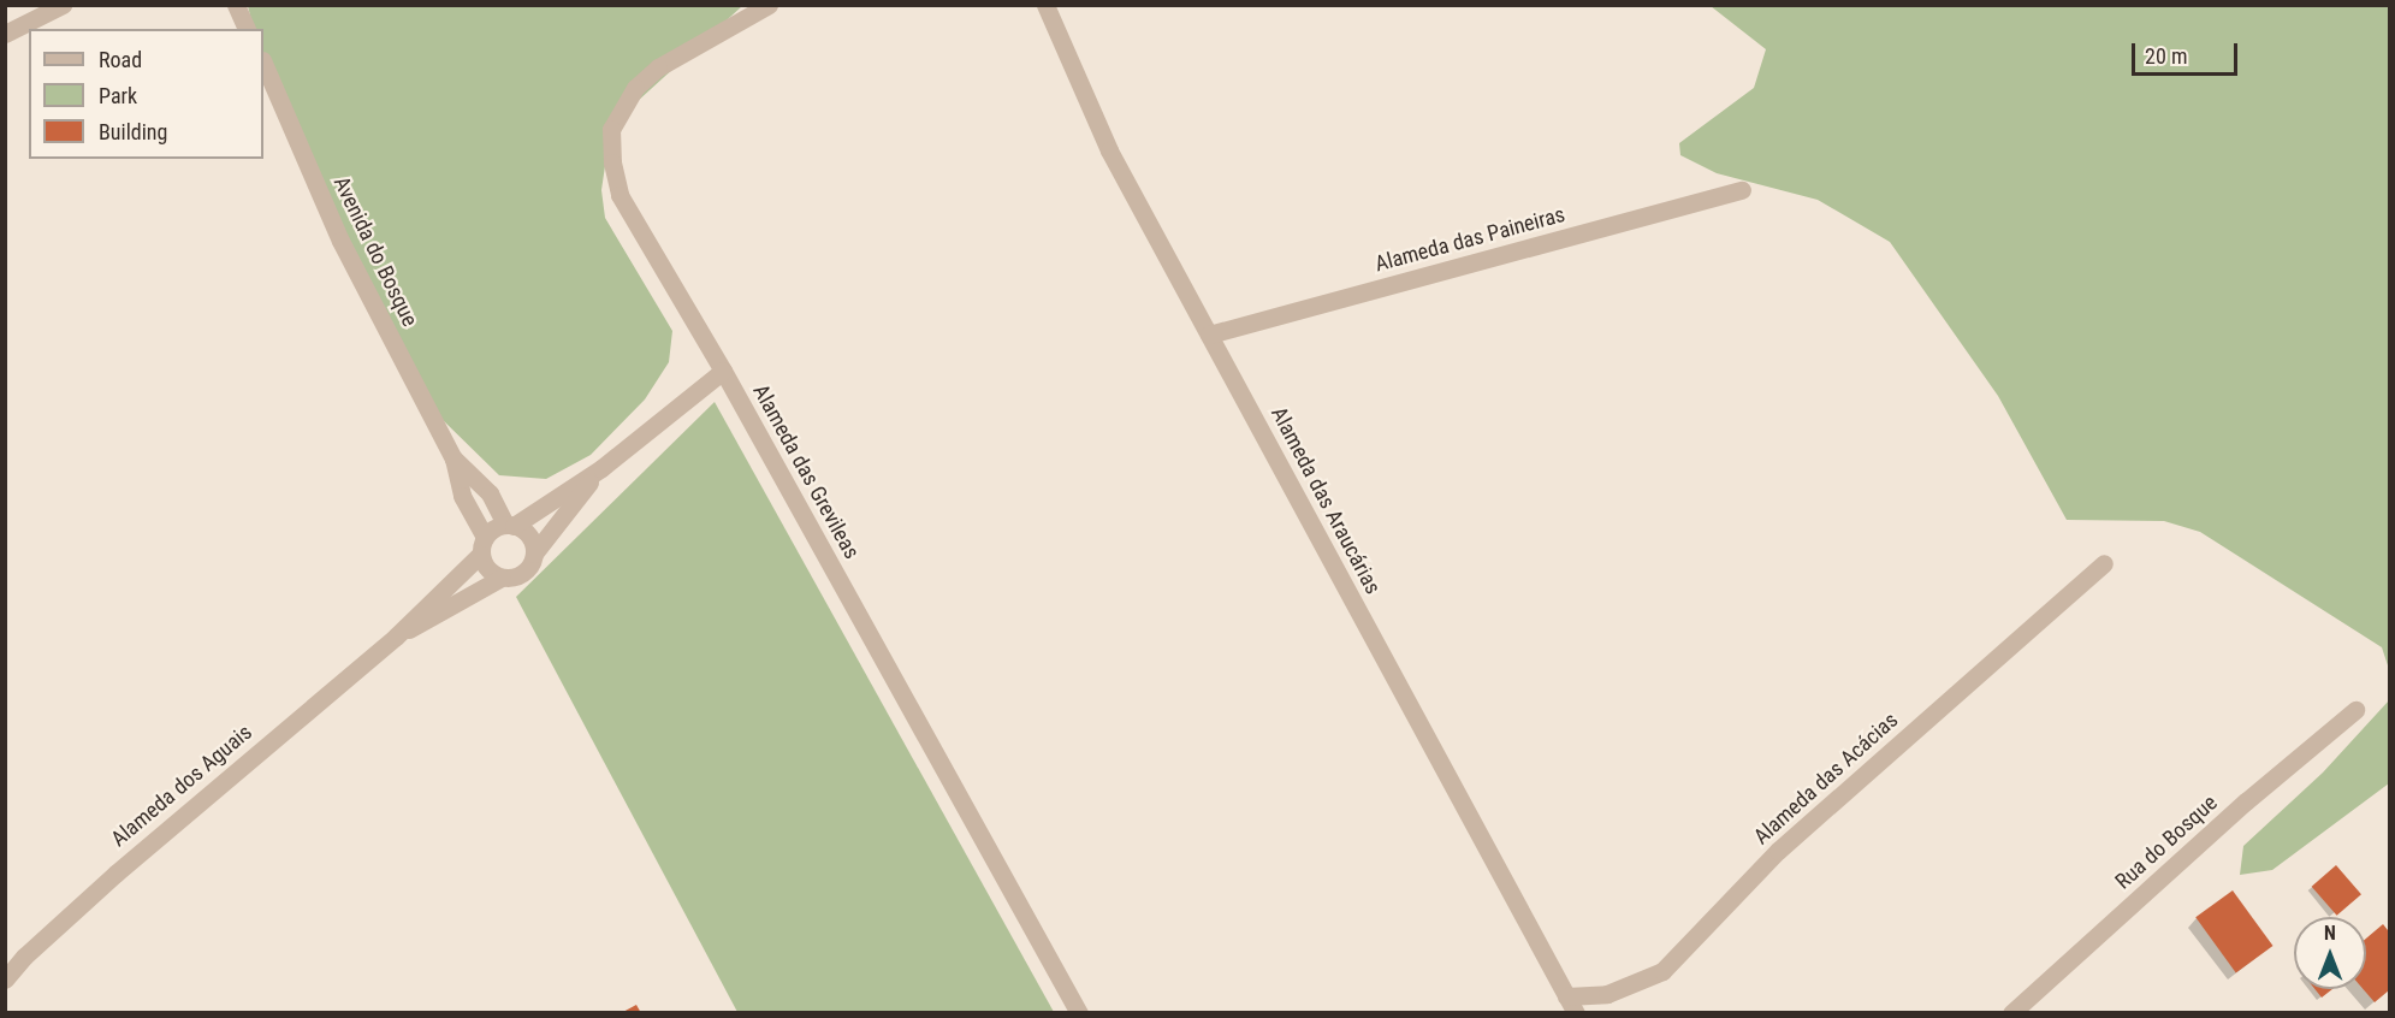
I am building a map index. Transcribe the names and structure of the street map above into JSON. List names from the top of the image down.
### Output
{
  "streets": {
    "street": [
      "Alameda das Paineiras",
      "Avenida do Bosque",
      "Alameda das Grevileas",
      "Alameda das Araucárias",
      "Alameda das Acácias",
      "Alameda dos Aguais",
      "Rua do Bosque"
    ]
  },
  "crossings": [
    ["Alameda das Paineiras", "Alameda das Araucárias"],
    ["Avenida do Bosque", "Alameda dos Aguais"],
    ["Alameda das Araucárias", "Alameda das Acácias"]
  ],
  "legend": ["Road", "Park", "Building"],
  "scale_bar": "20 m",
  "north": "top"
}
